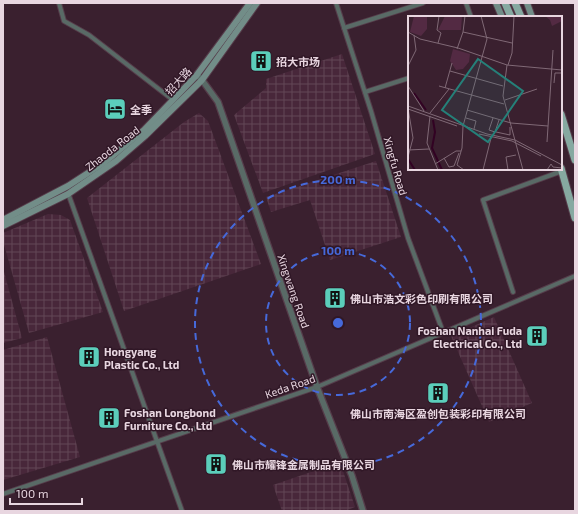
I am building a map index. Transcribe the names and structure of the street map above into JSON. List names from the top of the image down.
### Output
{
  "streets": {
    "main road": ["招大路", "Zhaoda Road"],
    "street": ["Xingfu Road", "Xingwang Road", "Keda Road"]
  },
  "crossings": [
    ["招大路", "Zhaoda Road"],
    ["招大路", "Xingwang Road"],
    ["Zhaoda Road", "Xingwang Road"],
    ["Xingfu Road", "Keda Road"],
    ["Xingwang Road", "Keda Road"]
  ],
  "places": {
    "building": [
      "招大市场",
      "佛山市浩文彩色印刷有限公司",
      "Foshan Nanhai Fuda Electrical Co., Ltd",
      "Hongyang Plastic Co., Ltd",
      "佛山市南海区盈创包装彩印有限公司",
      "Foshan Longbond Furniture Co., Ltd",
      "佛山市耀锋金属制品有限公司"
    ],
    "hotel": ["全季"]
  },
  "scale_bar": "100 m",
  "rings": ["200 m", "100 m"]
}
